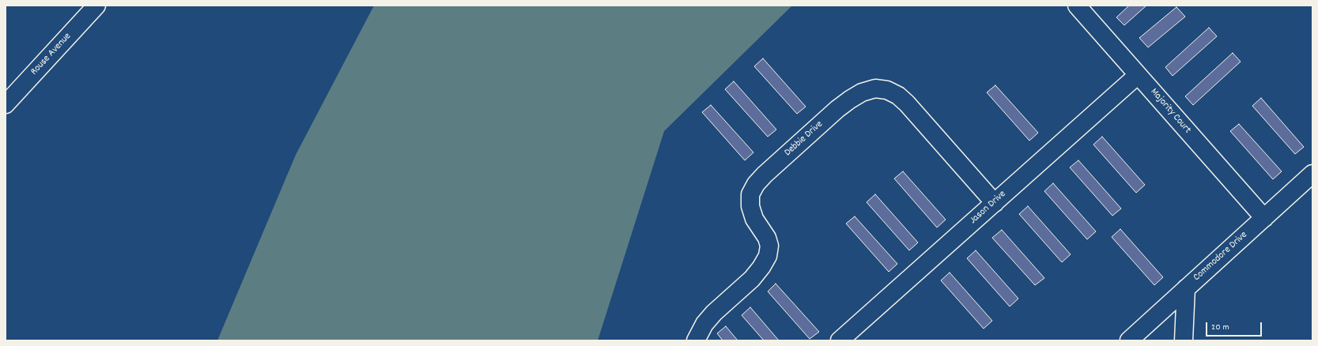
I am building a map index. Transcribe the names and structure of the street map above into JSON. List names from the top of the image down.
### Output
{
  "streets": {
    "street": [
      "Rouse Avenue",
      "Majority Court",
      "Debbie Drive",
      "Jason Drive",
      "Commodore Drive"
    ]
  },
  "crossings": [
    ["Majority Court", "Jason Drive"],
    ["Majority Court", "Commodore Drive"],
    ["Debbie Drive", "Jason Drive"]
  ],
  "scale_bar": "20 m"
}
